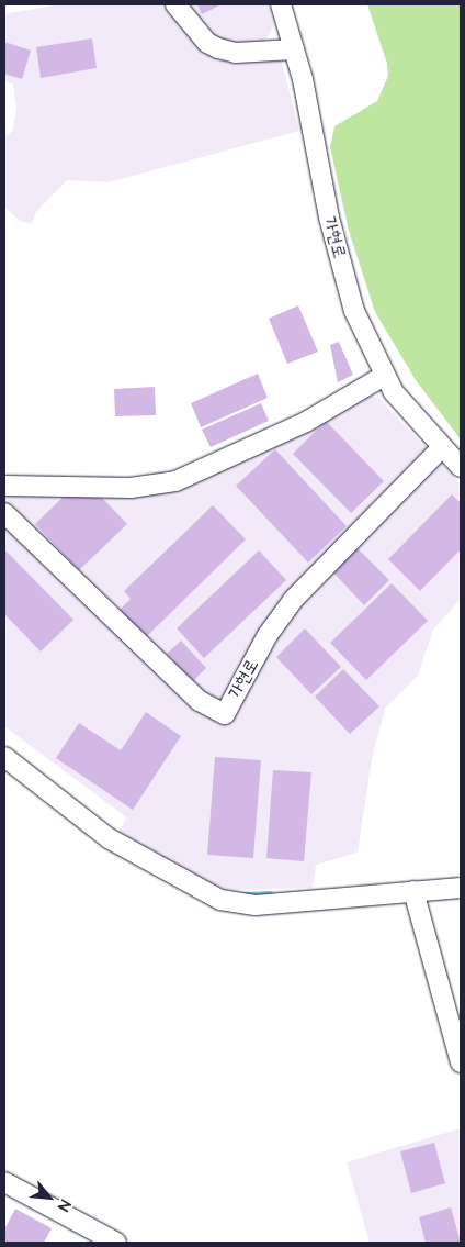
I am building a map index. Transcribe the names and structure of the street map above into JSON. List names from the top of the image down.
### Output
{
  "streets": {
    "street": ["가현로"]
  },
  "north": "bottom right"
}
